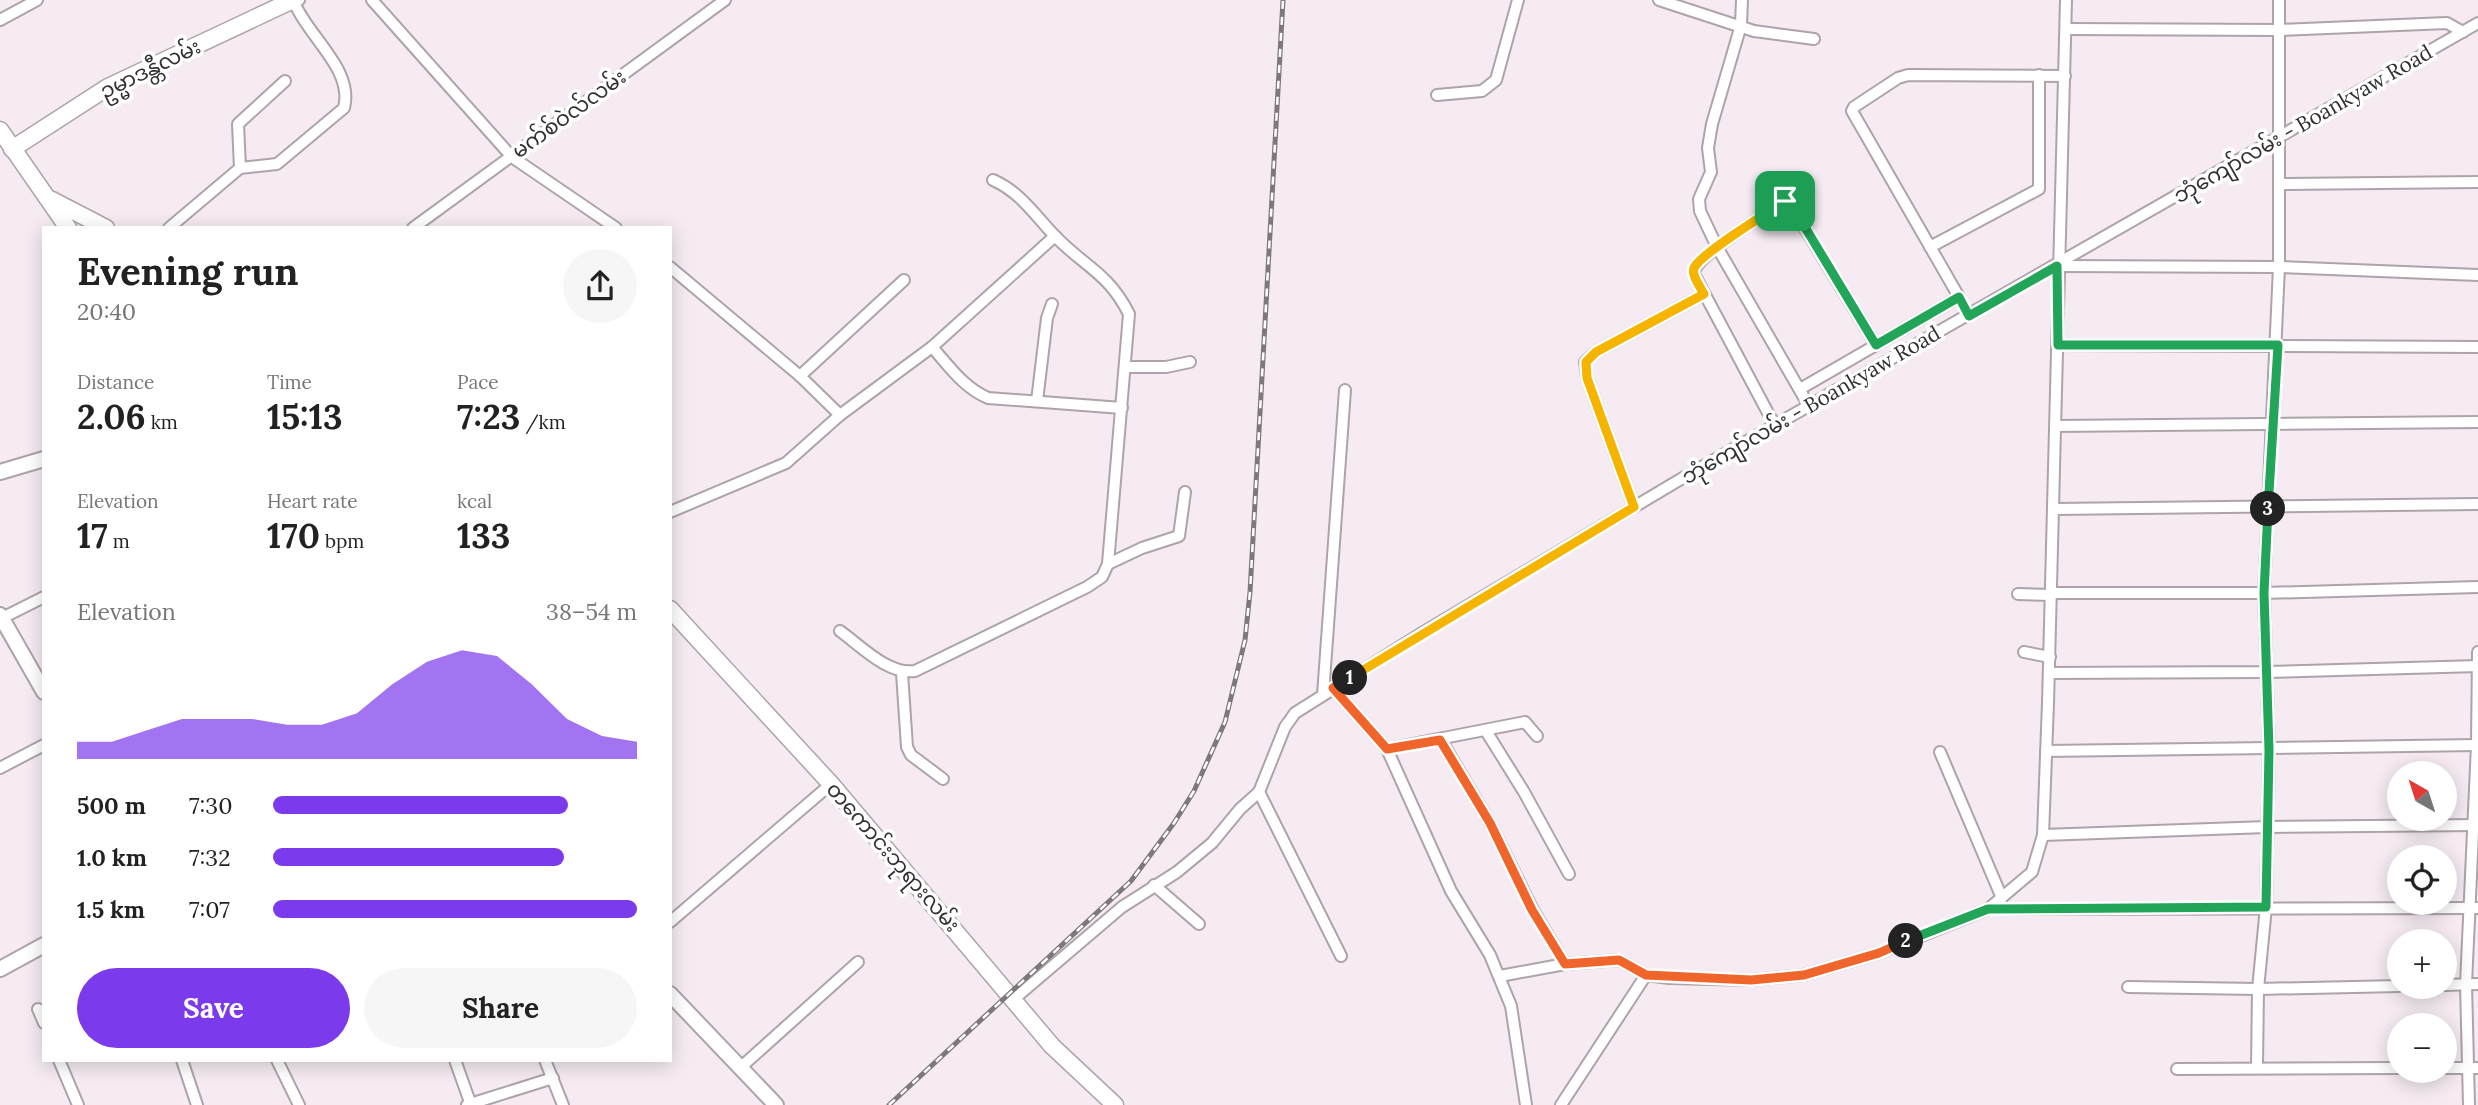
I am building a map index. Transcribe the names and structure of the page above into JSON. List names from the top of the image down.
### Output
{
  "streets": {
    "main road": ["ဥမ္မာဒန္တီလမ်း", "တကောင်းဘုရားလမ်း"],
    "street": ["မက်စ်ဝဲလ်လမ်း", "ဘုံကျော်လမ်း - Boankyaw Road"]
  },
  "north": "top left",
  "page": {
    "heading": ["Evening run", "20:40"],
    "stats": [
      ["Distance", "2.06 km"],
      ["Time", "15:13"],
      ["Pace", "7:23 /km"],
      ["Elevation", "17 m"],
      ["Heart rate", "170 bpm"],
      ["kcal", "133"]
    ],
    "pins": ["3", "1", "2"],
    "chart": ["Elevation", "38–54 m"],
    "map_buttons": ["+", "−"],
    "list": [
      {
        "name": "500 m",
        "note": "7:30"
      },
      {
        "name": "1.0 km",
        "note": "7:32"
      },
      {
        "name": "1.5 km",
        "note": "7:07"
      }
    ],
    "buttons": ["Save", "Share"]
  }
}
